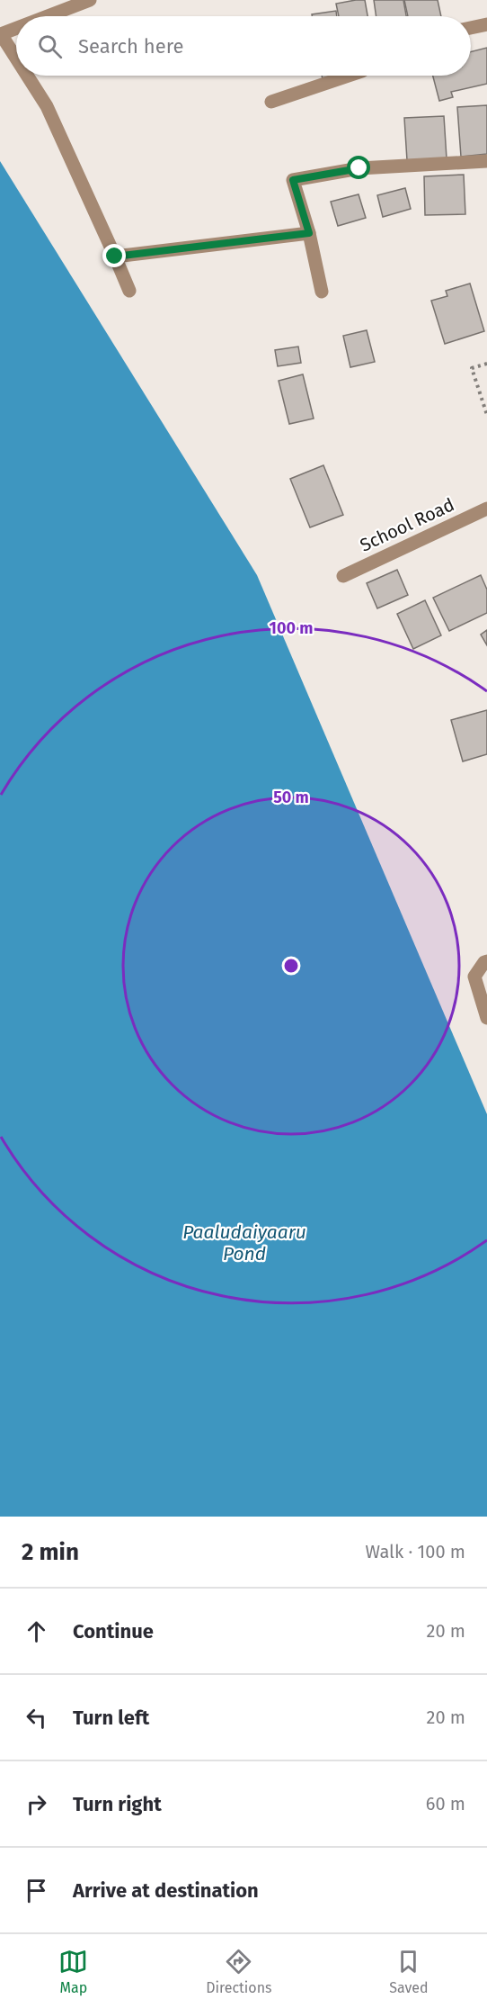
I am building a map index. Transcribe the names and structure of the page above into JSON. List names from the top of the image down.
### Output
{
  "streets": {
    "street": ["School Road"]
  },
  "water": ["Paaludaiyaaru Pond"],
  "page": {
    "search": "Search here",
    "heading": ["2 min", "Walk · 100 m"],
    "list": [
      ["Continue", "20 m"],
      ["Turn left", "20 m"],
      ["Turn right", "60 m"],
      "Arrive at destination"
    ],
    "nav": ["Map", "Directions", "Saved"]
  },
  "rings": ["100 m", "50 m"]
}
